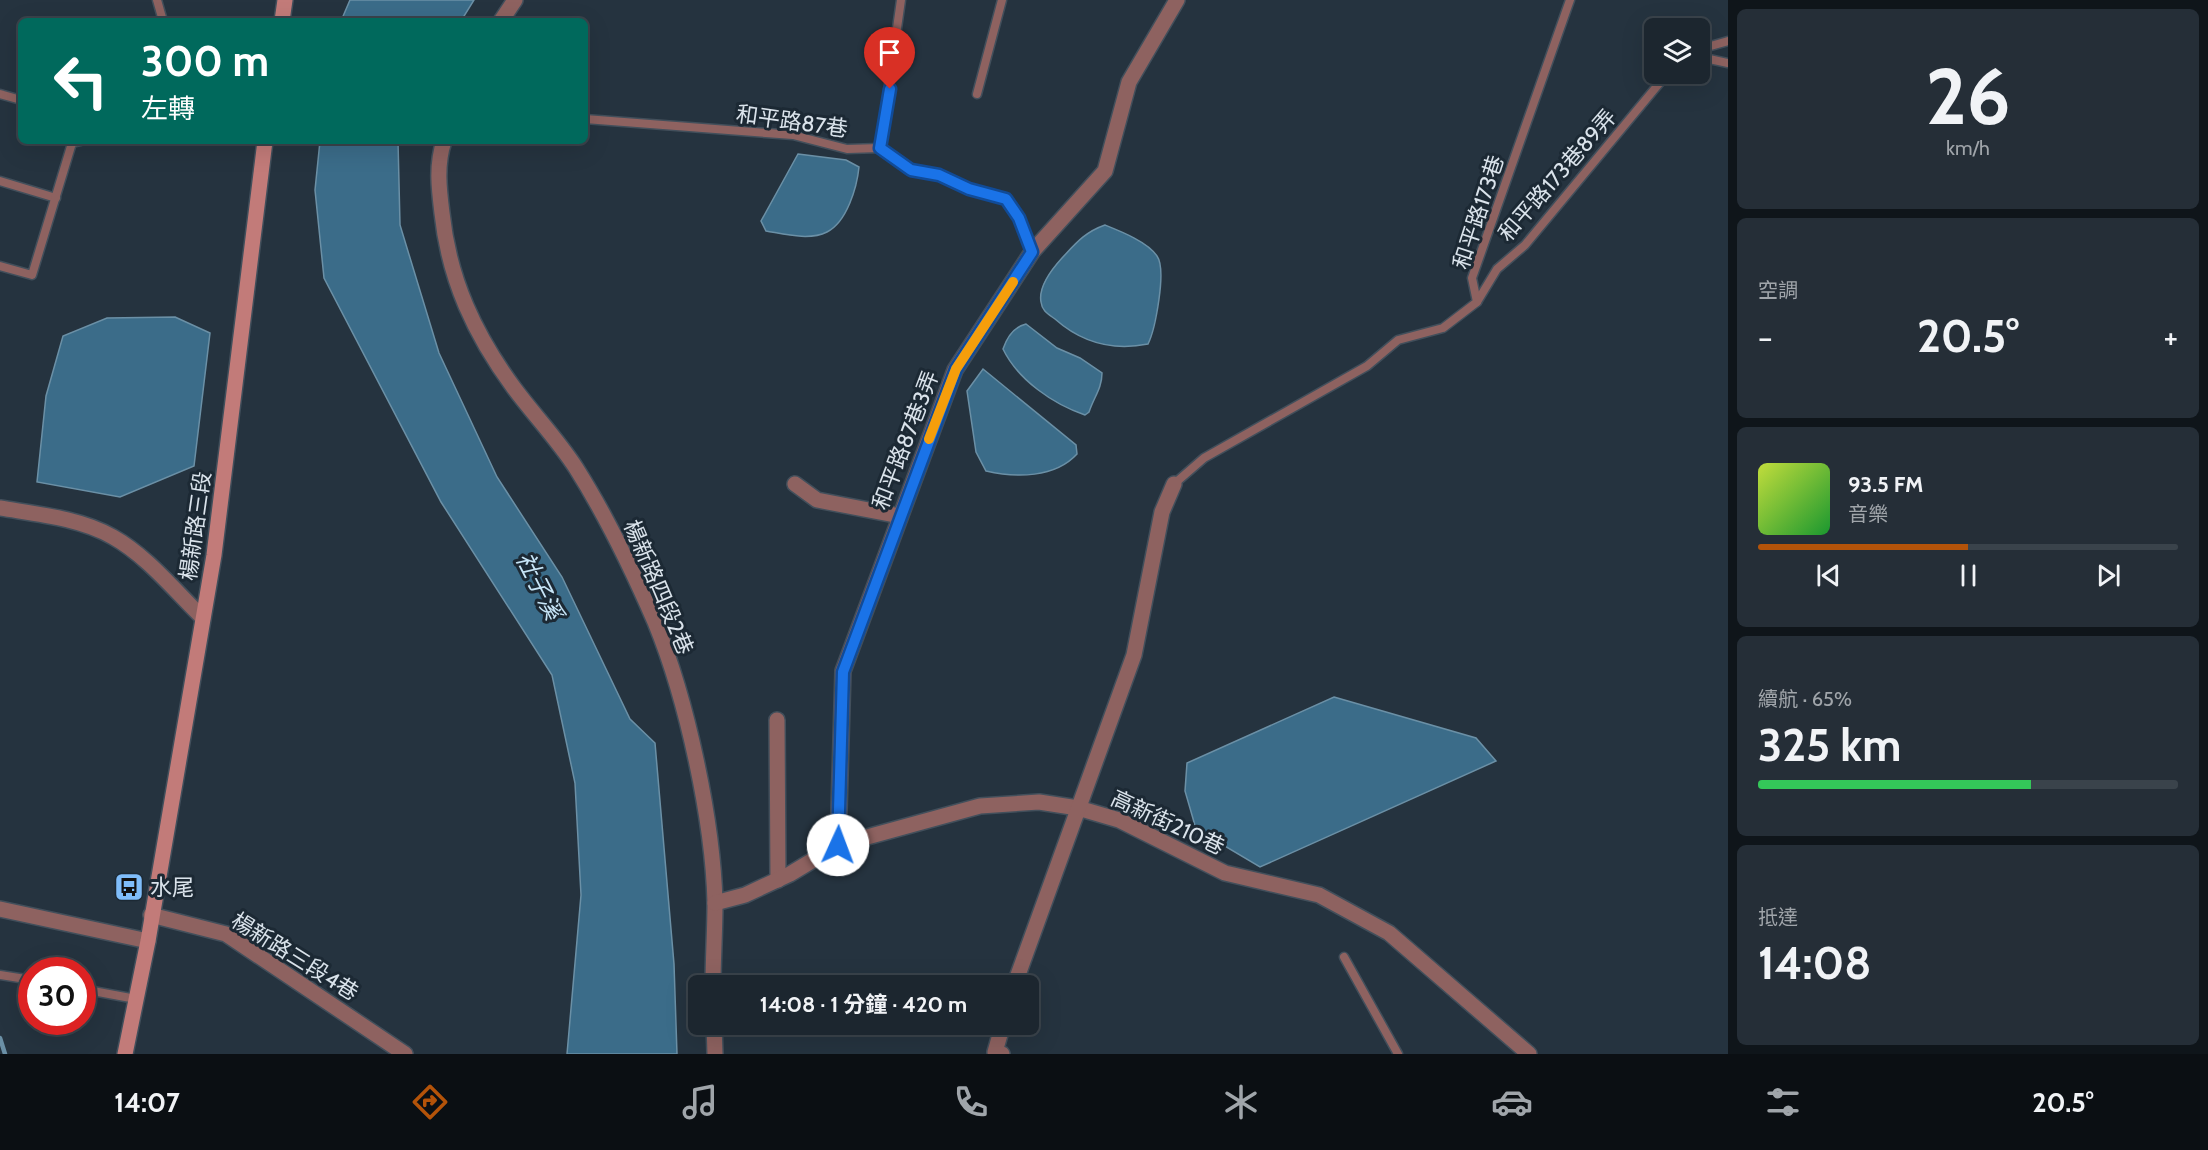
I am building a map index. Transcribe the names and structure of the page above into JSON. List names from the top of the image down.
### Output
{
  "streets": {
    "main road": ["楊新路三段"],
    "street": [
      "和平路87巷3弄",
      "楊新路四段2巷",
      "高新街210巷",
      "楊新路三段4巷"
    ],
    "lane": ["和平路87巷", "和平路173巷89弄", "和平路173巷"]
  },
  "crossings": [
    ["和平路173巷89弄", "和平路173巷"],
    ["和平路87巷3弄", "高新街210巷"],
    ["楊新路三段", "楊新路三段4巷"],
    ["楊新路四段2巷", "高新街210巷"]
  ],
  "water": ["社子溪"],
  "places": {
    "bus stop": ["水尾"]
  },
  "page": {
    "tile": [
      ["26", "km/h"],
      "空調",
      ["續航 · 65%", "325 km"],
      ["抵達", "14:08"]
    ],
    "turn": ["300 m", "左轉"],
    "heat": ["−", "20.5°", "+"],
    "song": ["93.5 FM", "音樂"],
    "limit": "30",
    "trip": "14:08 · 1 分鐘 · 420 m",
    "tabs": ["14:07", "20.5°"]
  }
}
